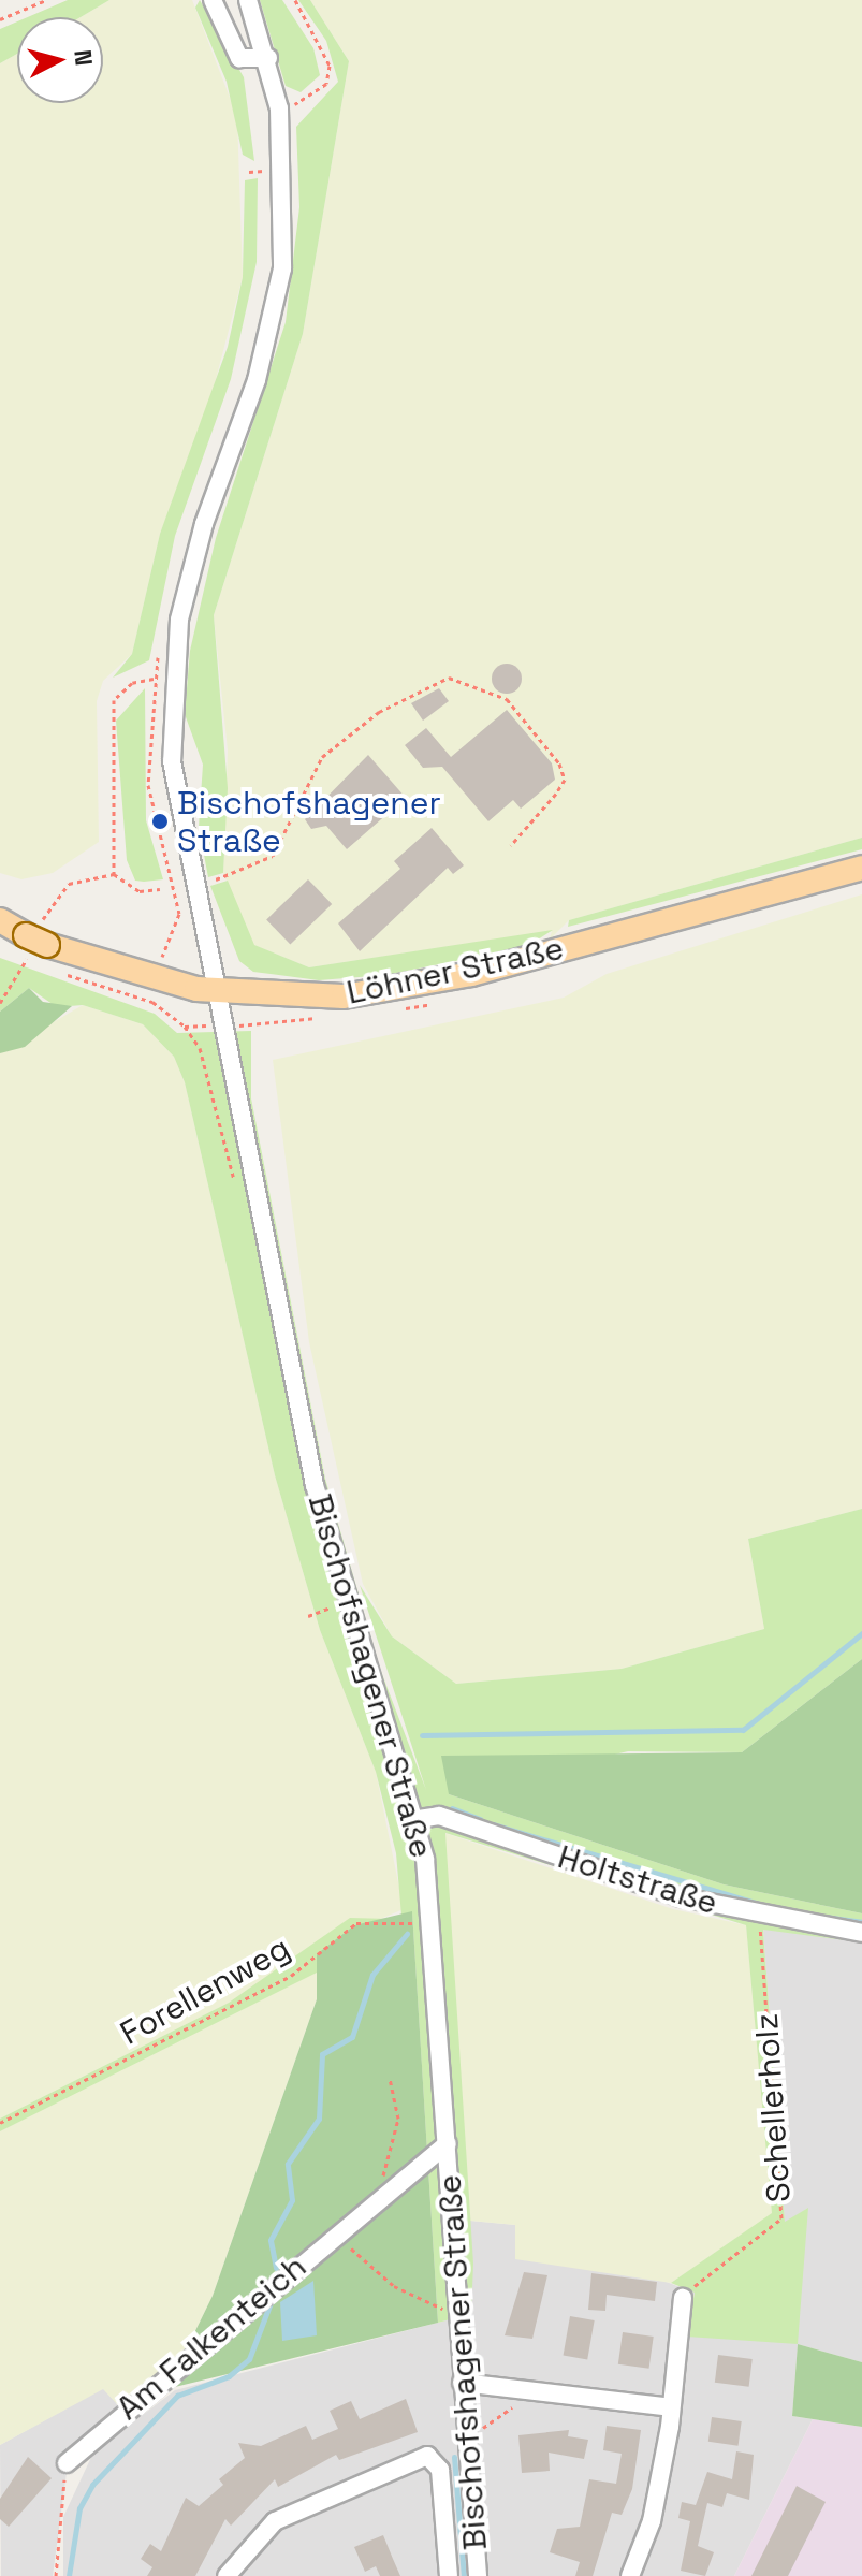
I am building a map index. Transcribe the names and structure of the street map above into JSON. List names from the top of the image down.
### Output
{
  "streets": {
    "main road": ["Löhner Straße"],
    "street": ["Bischofshagener Straße", "Holtstraße", "Am Falkenteich"],
    "path": ["Forellenweg", "Schellerholz"]
  },
  "crossings": [
    ["Löhner Straße", "Bischofshagener Straße"],
    ["Bischofshagener Straße", "Holtstraße"],
    ["Bischofshagener Straße", "Forellenweg"],
    ["Bischofshagener Straße", "Am Falkenteich"],
    ["Holtstraße", "Schellerholz"]
  ],
  "places": ["Bischofshagener Straße"],
  "north": "right"
}
